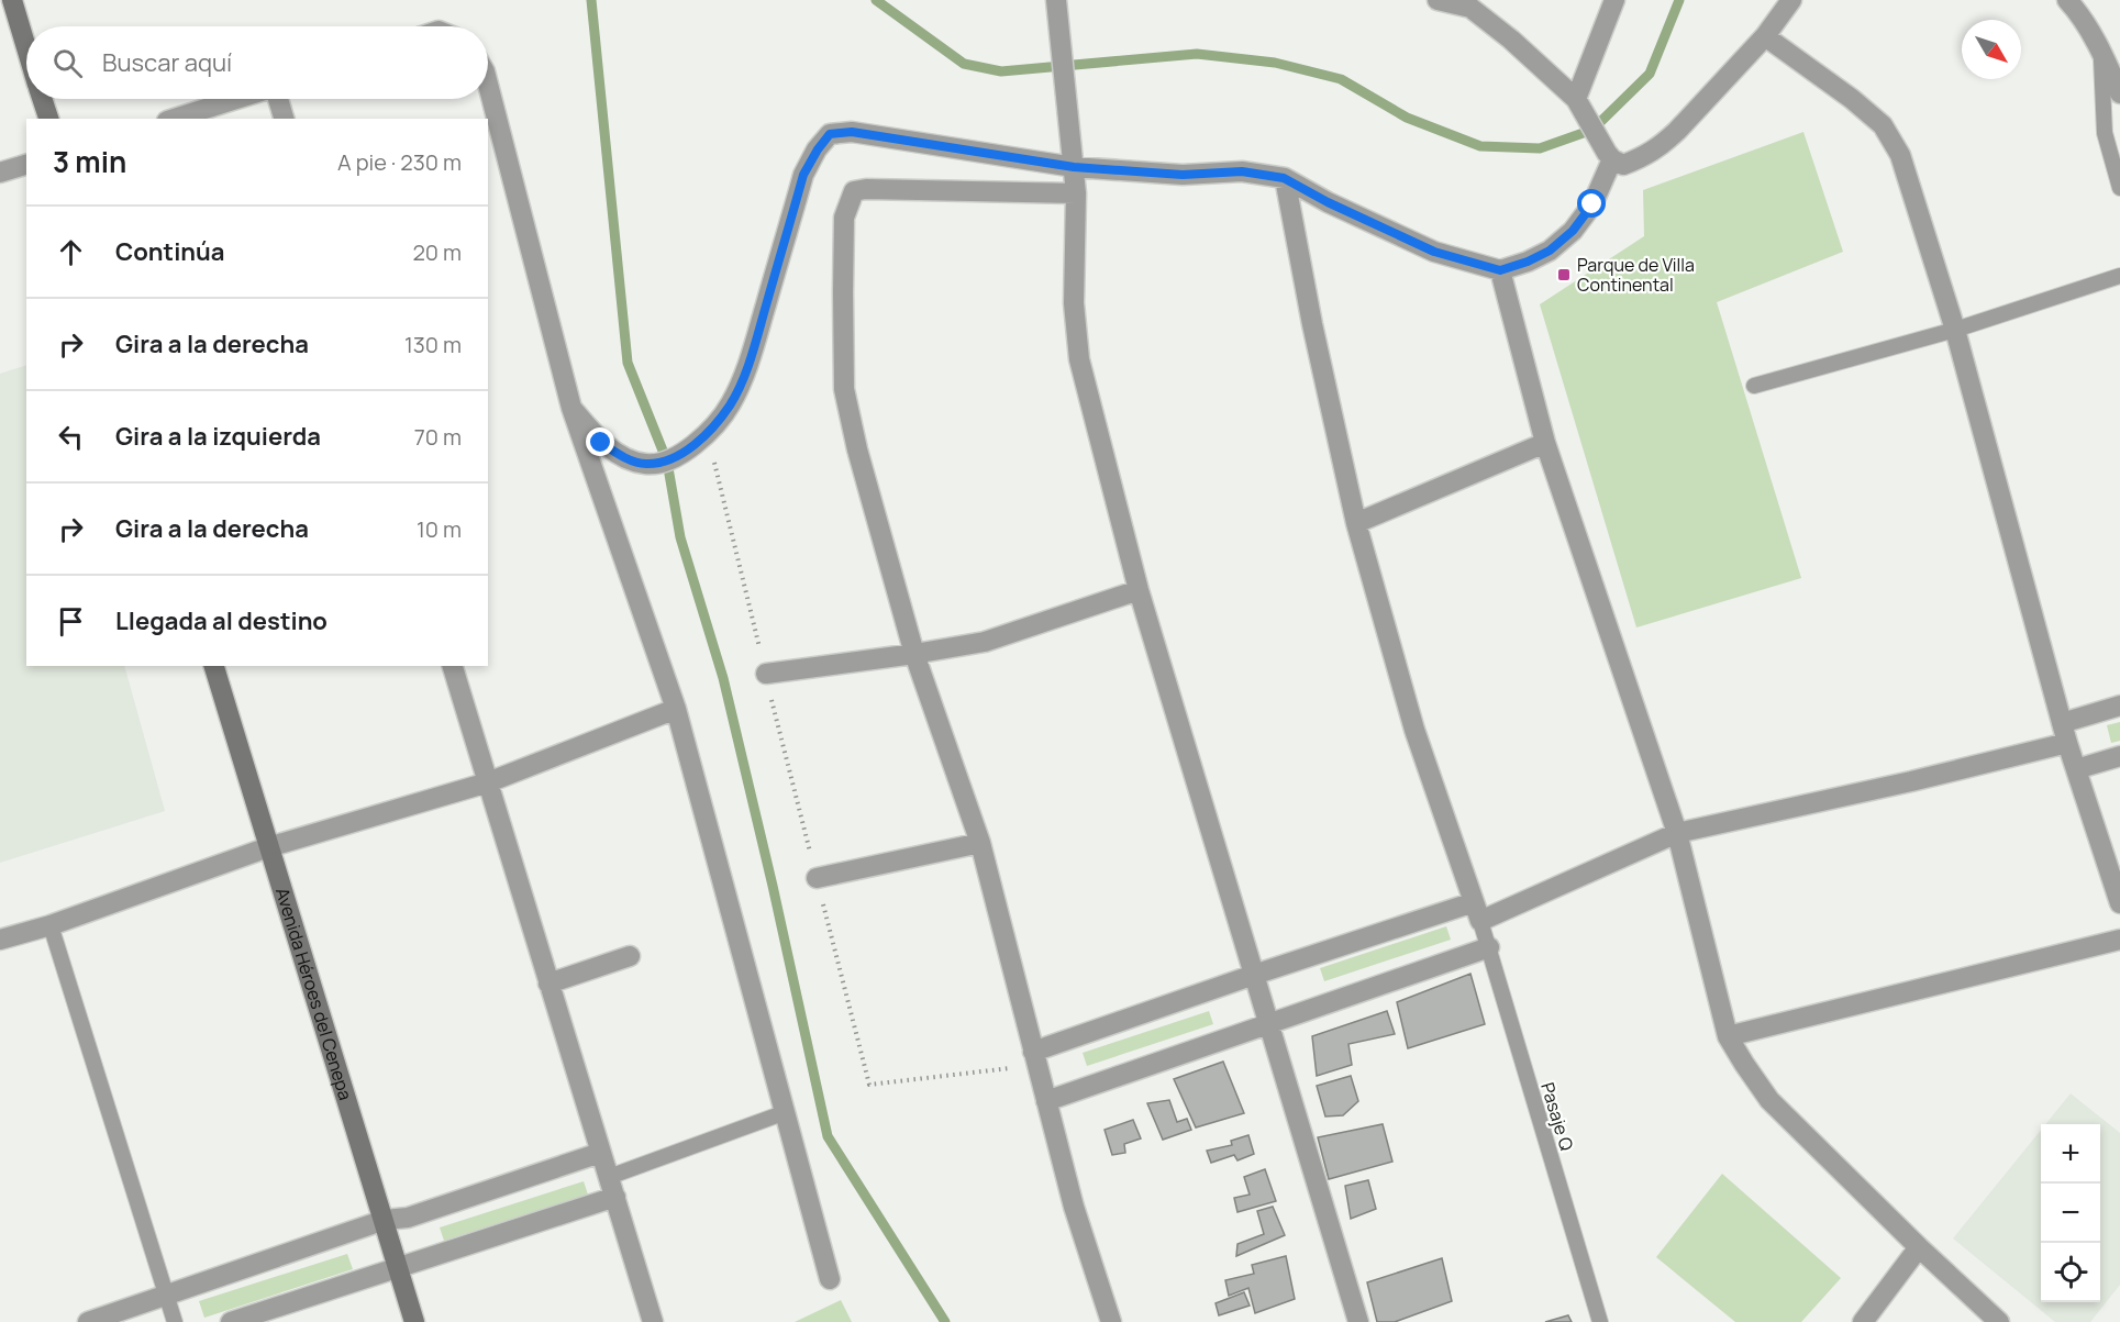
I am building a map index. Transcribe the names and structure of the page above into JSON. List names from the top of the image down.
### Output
{
  "streets": {
    "street": ["Avenida Héroes del Cenepa"],
    "lane": ["Pasaje Q"]
  },
  "places": {
    "transit": ["Parque de Villa Continental"]
  },
  "north": "bottom right",
  "page": {
    "search": "Buscar aquí",
    "heading": ["3 min", "A pie · 230 m"],
    "list": [
      ["Continúa", "20 m"],
      ["Gira a la derecha", "130 m"],
      ["Gira a la izquierda", "70 m"],
      ["Gira a la derecha", "10 m"],
      "Llegada al destino"
    ],
    "map_buttons": ["+", "−"]
  }
}
